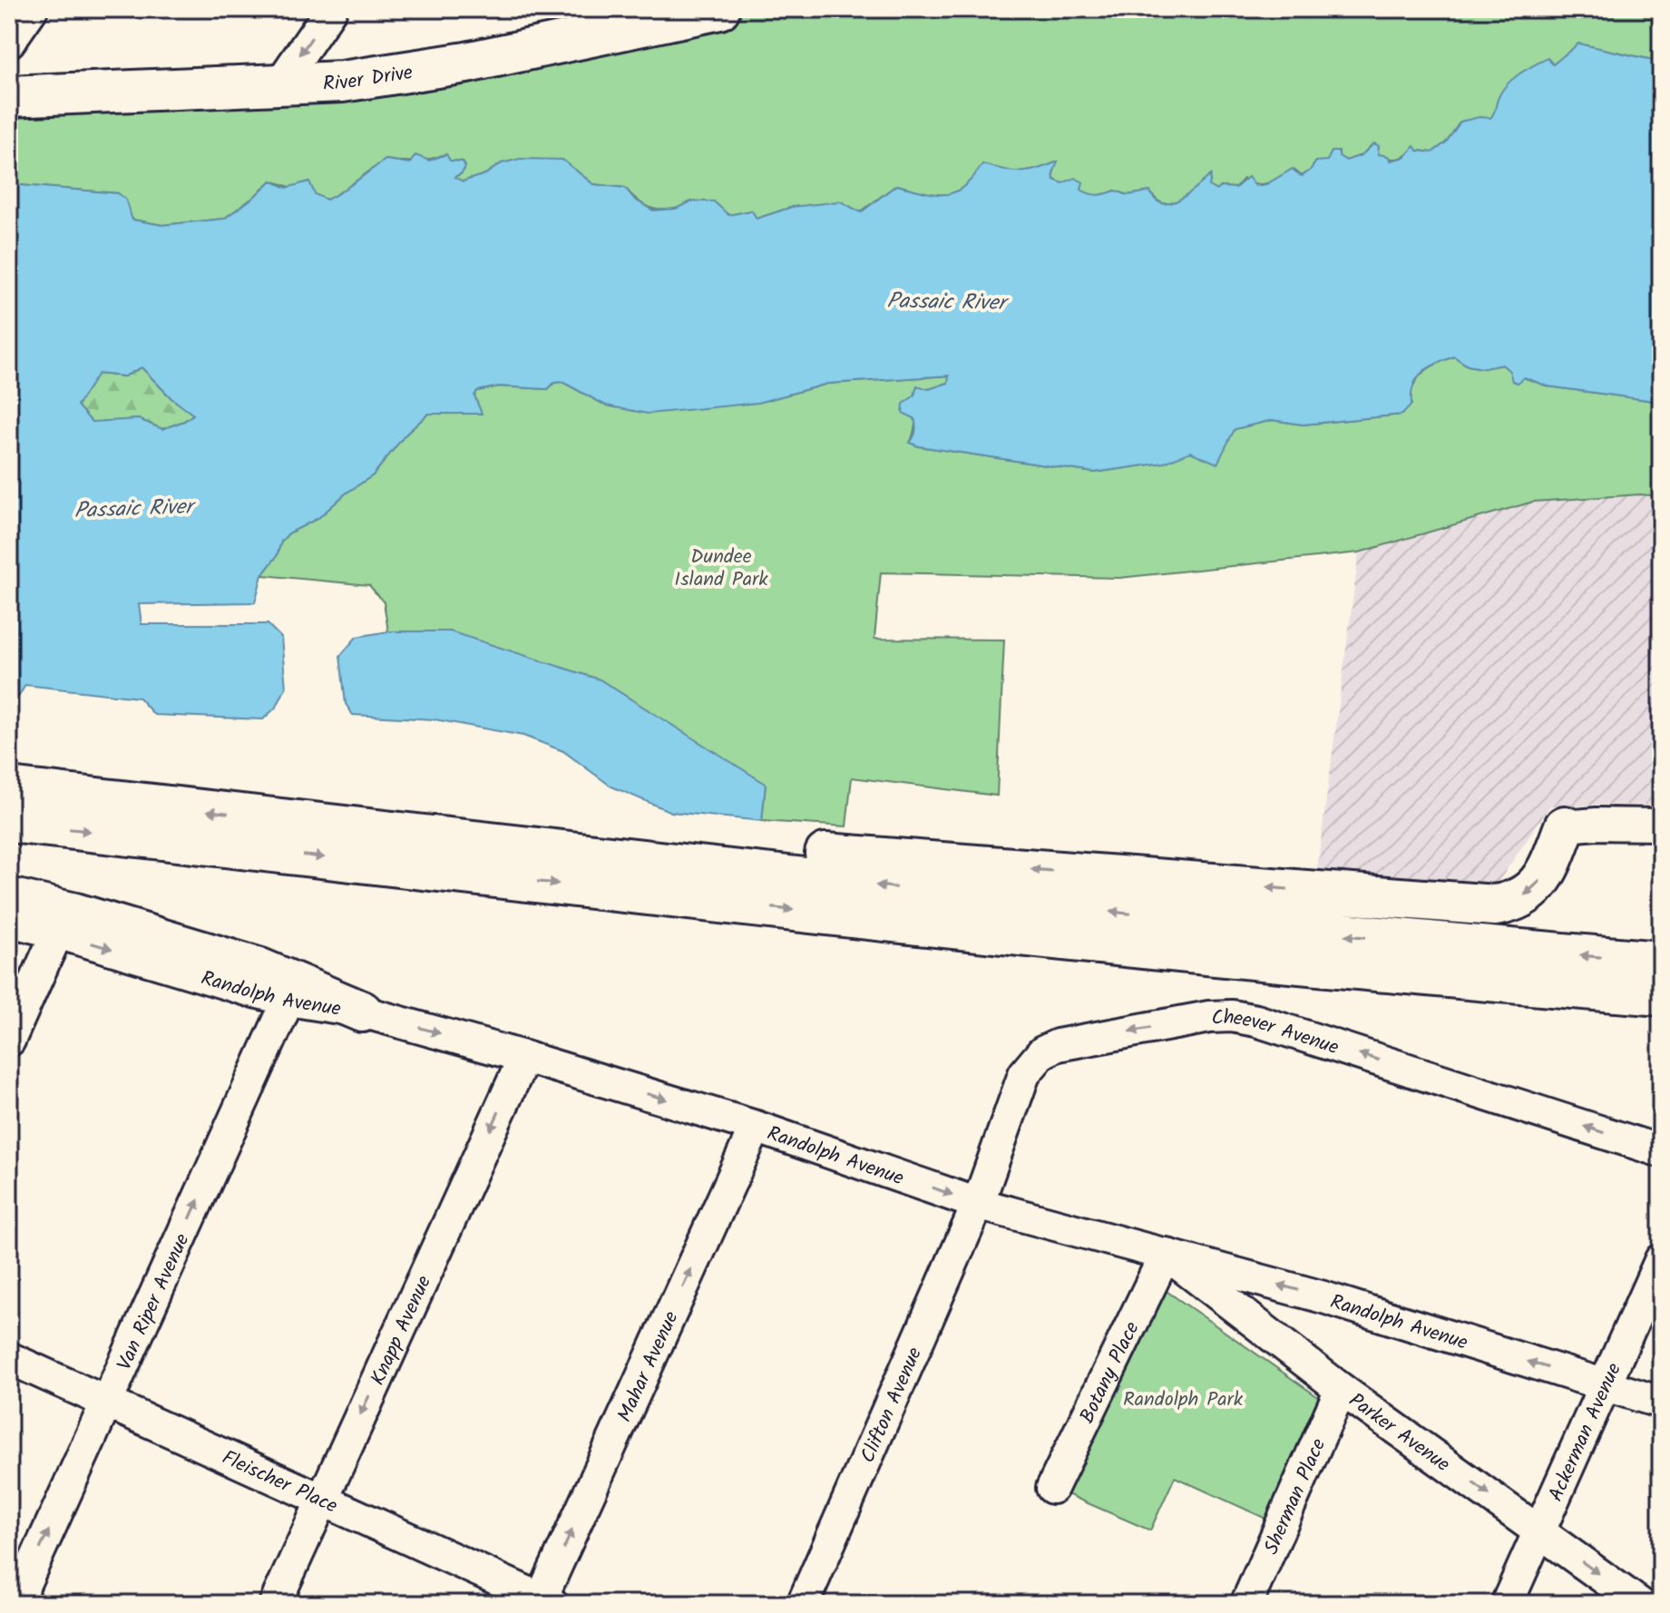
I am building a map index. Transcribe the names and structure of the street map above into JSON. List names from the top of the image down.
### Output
{
  "streets": {
    "main road": ["River Drive"],
    "street": [
      "Randolph Avenue",
      "Cheever Avenue",
      "Van Riper Avenue",
      "Knapp Avenue",
      "Mahar Avenue",
      "Botany Place",
      "Clifton Avenue",
      "Parker Avenue",
      "Ackerman Avenue",
      "Fleischer Place",
      "Sherman Place"
    ]
  },
  "crossings": [
    ["Randolph Avenue", "Cheever Avenue"],
    ["Randolph Avenue", "Van Riper Avenue"],
    ["Randolph Avenue", "Knapp Avenue"],
    ["Randolph Avenue", "Mahar Avenue"],
    ["Randolph Avenue", "Botany Place"],
    ["Randolph Avenue", "Clifton Avenue"],
    ["Randolph Avenue", "Parker Avenue"],
    ["Randolph Avenue", "Ackerman Avenue"],
    ["Cheever Avenue", "Clifton Avenue"],
    ["Van Riper Avenue", "Fleischer Place"],
    ["Knapp Avenue", "Fleischer Place"],
    ["Mahar Avenue", "Fleischer Place"],
    ["Botany Place", "Parker Avenue"],
    ["Parker Avenue", "Ackerman Avenue"],
    ["Parker Avenue", "Sherman Place"]
  ],
  "one_way": [
    "Cheever Avenue",
    "Van Riper Avenue",
    "Knapp Avenue",
    "Mahar Avenue",
    "Parker Avenue"
  ],
  "water": ["Passaic River"],
  "parks": ["Dundee Island Park", "Randolph Park"]
}
